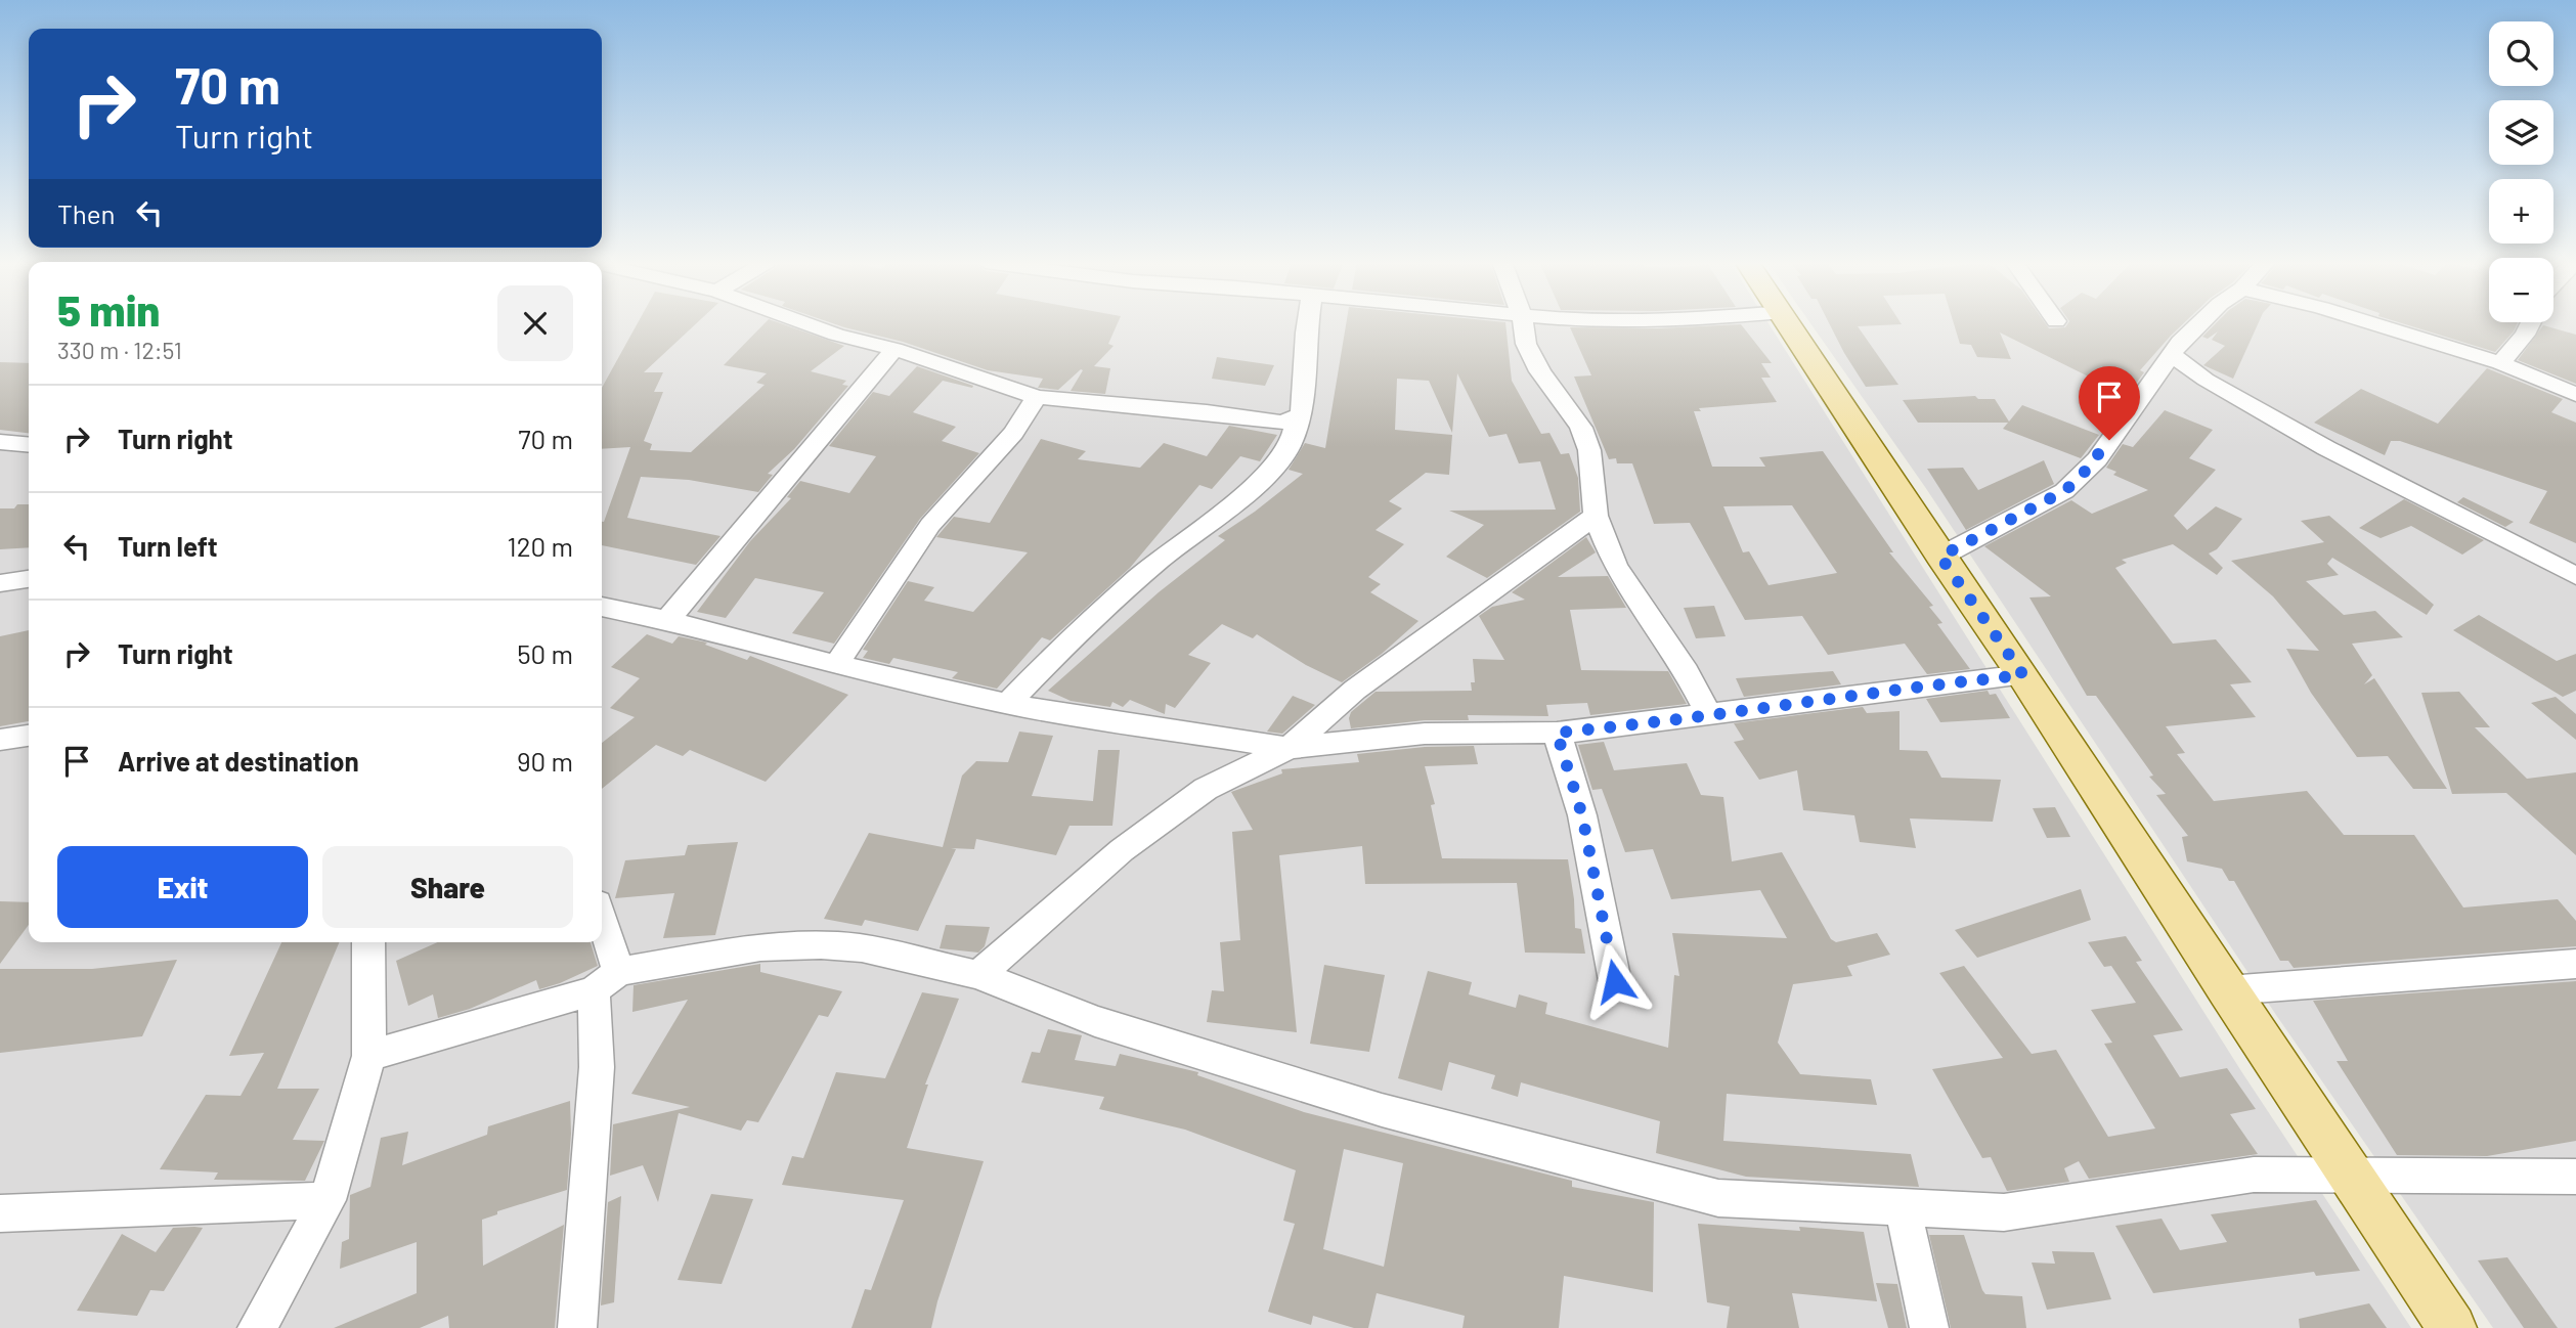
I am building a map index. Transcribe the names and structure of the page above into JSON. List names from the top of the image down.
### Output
{
  "page": {
    "map_buttons": ["+", "−"],
    "turn": ["70 m", "Turn right"],
    "then": "Then",
    "heading": ["5 min", "330 m · 12:51"],
    "list": [
      {
        "name": "Turn right",
        "value": "70 m"
      },
      {
        "name": "Turn left",
        "value": "120 m"
      },
      {
        "name": "Turn right",
        "value": "50 m"
      },
      {
        "name": "Arrive at destination",
        "value": "90 m"
      }
    ],
    "buttons": ["Exit", "Share"]
  }
}
